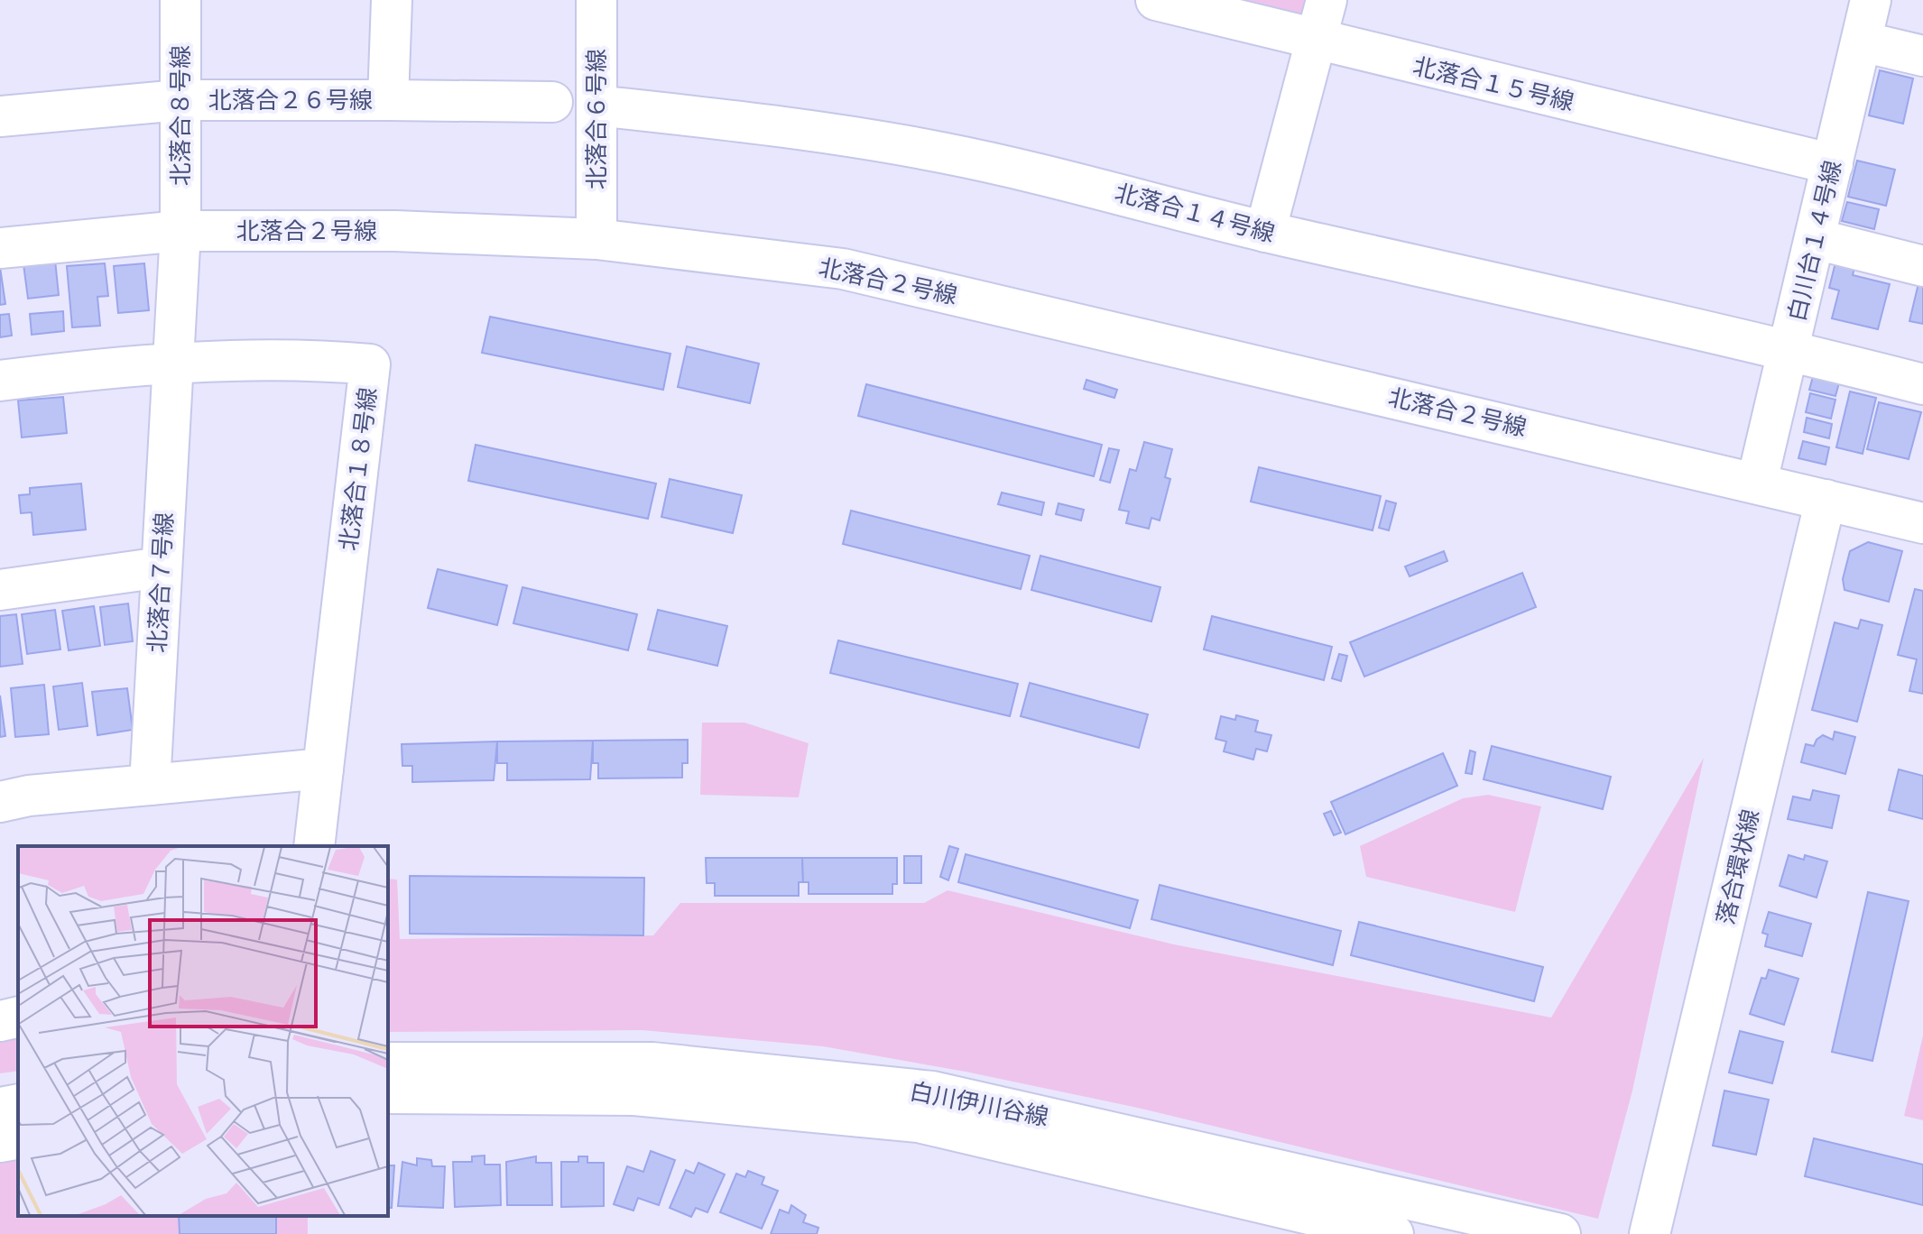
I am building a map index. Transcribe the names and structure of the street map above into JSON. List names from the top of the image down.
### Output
{
  "streets": {
    "street": [
      "北落合１５号線",
      "北落合２６号線",
      "北落合８号線",
      "北落合６号線",
      "北落合１４号線",
      "北落合２号線",
      "白川台１４号線",
      "北落合１８号線",
      "北落合７号線",
      "落合環状線",
      "白川伊川谷線"
    ]
  },
  "crossings": [
    ["北落合１５号線", "白川台１４号線"],
    ["北落合２６号線", "北落合８号線"],
    ["北落合８号線", "北落合２号線"],
    ["北落合８号線", "北落合７号線"],
    ["北落合６号線", "北落合１４号線"],
    ["北落合６号線", "北落合２号線"],
    ["北落合１４号線", "白川台１４号線"],
    ["北落合２号線", "白川台１４号線"],
    ["北落合２号線", "北落合７号線"],
    ["北落合２号線", "落合環状線"],
    ["北落合１８号線", "北落合７号線"]
  ]
}
